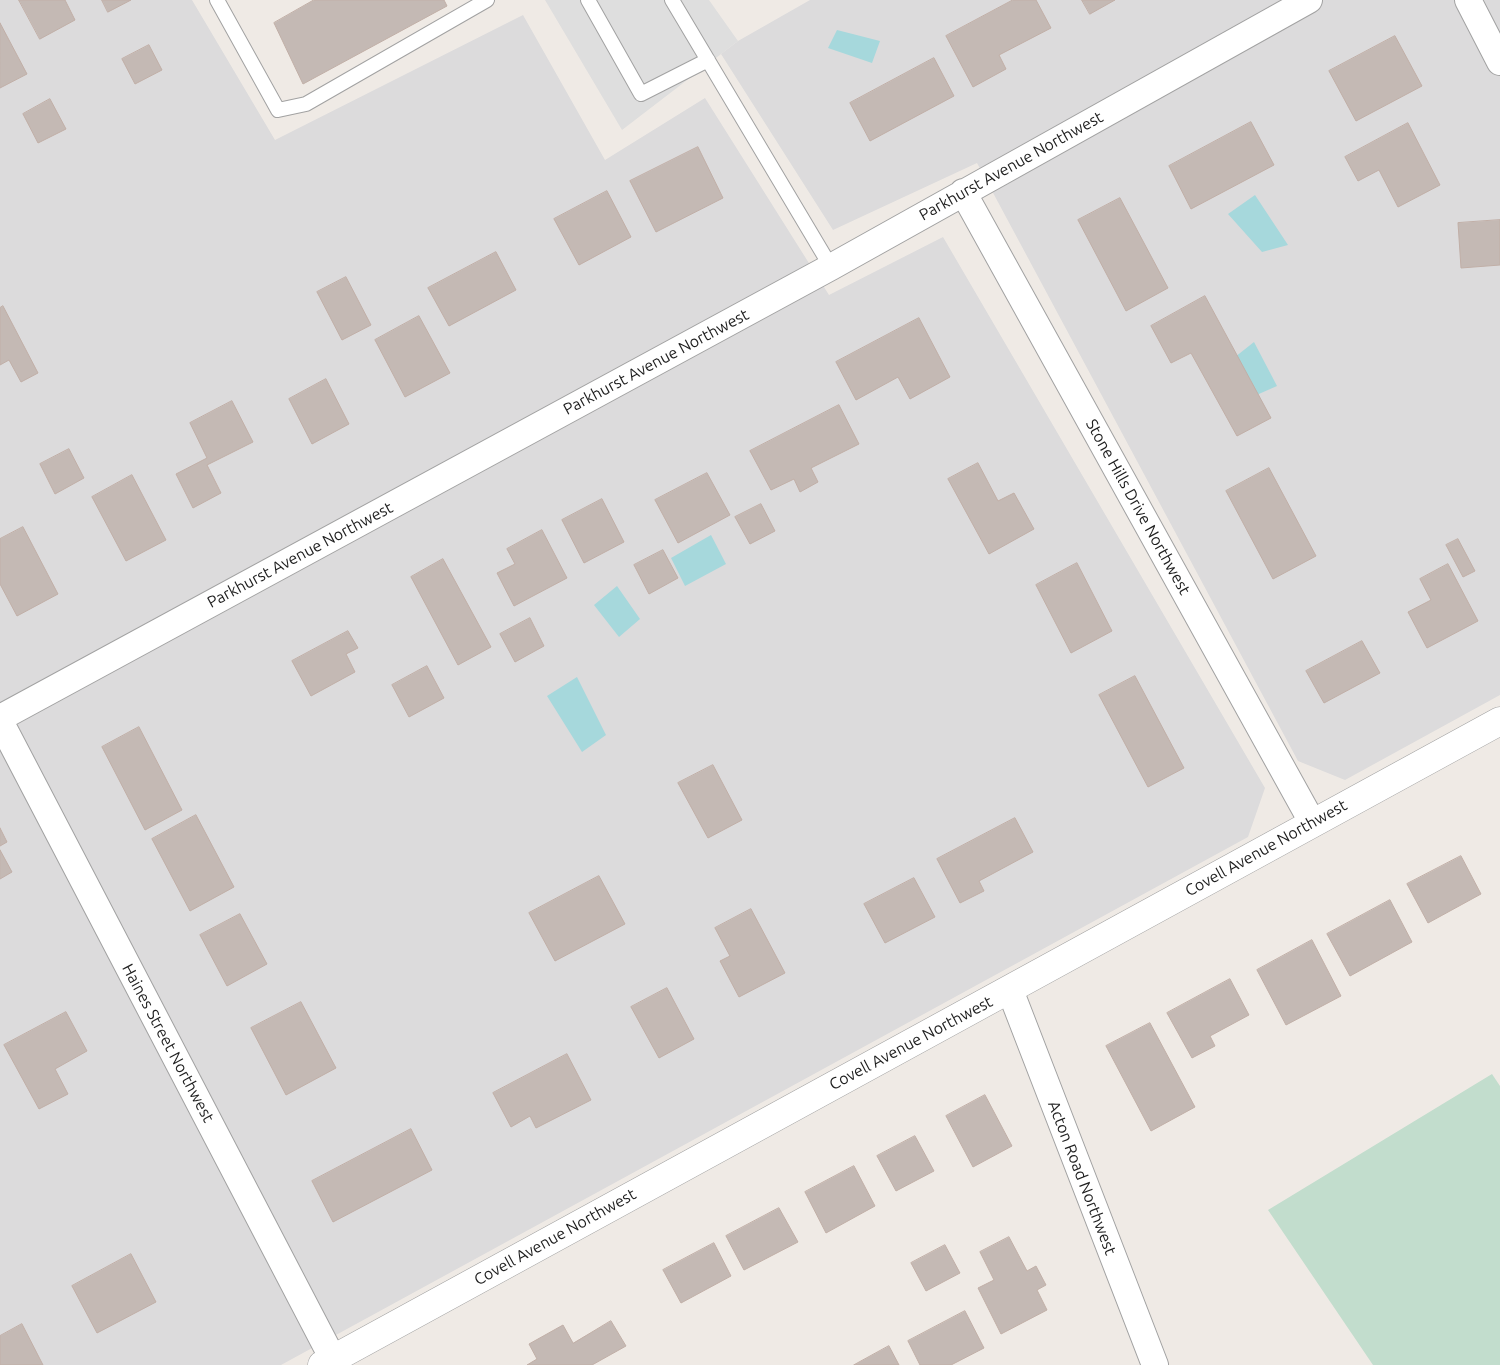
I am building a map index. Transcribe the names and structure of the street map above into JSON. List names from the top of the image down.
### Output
{
  "streets": {
    "street": [
      "Parkhurst Avenue Northwest",
      "Stone Hills Drive Northwest",
      "Covell Avenue Northwest",
      "Haines Street Northwest",
      "Acton Road Northwest"
    ]
  },
  "crossings": [
    ["Parkhurst Avenue Northwest", "Stone Hills Drive Northwest"],
    ["Parkhurst Avenue Northwest", "Haines Street Northwest"],
    ["Stone Hills Drive Northwest", "Covell Avenue Northwest"],
    ["Covell Avenue Northwest", "Haines Street Northwest"],
    ["Covell Avenue Northwest", "Acton Road Northwest"]
  ]
}
